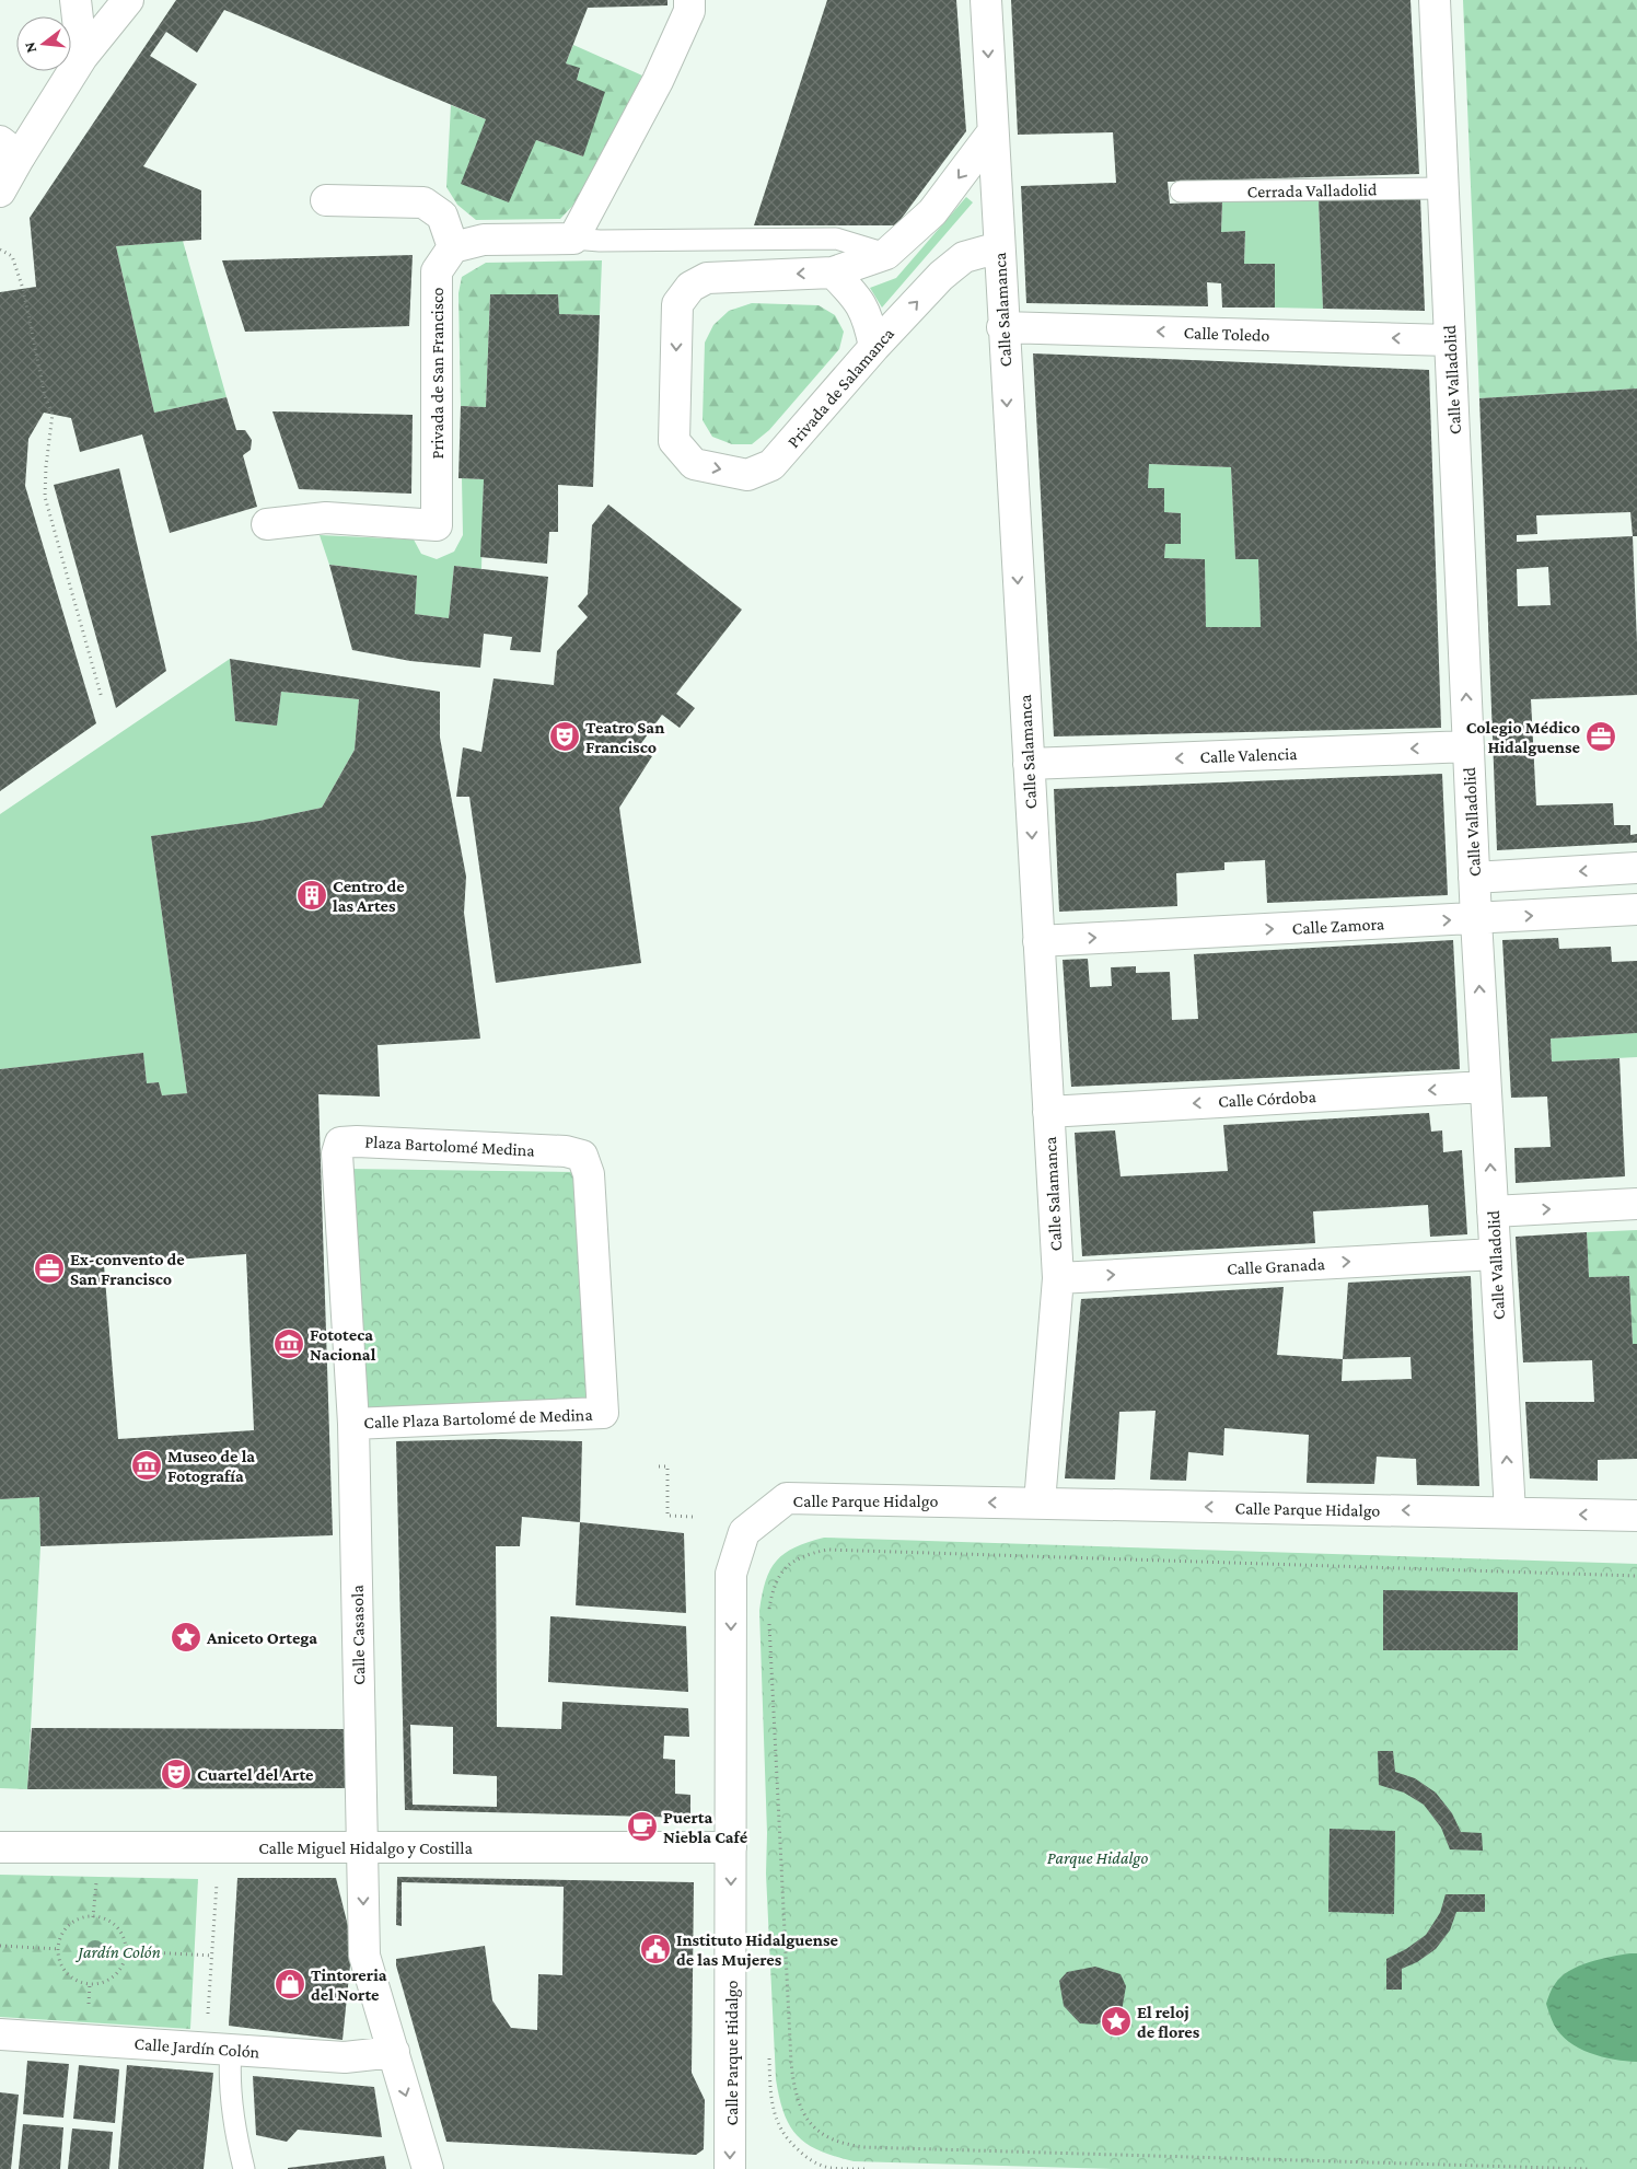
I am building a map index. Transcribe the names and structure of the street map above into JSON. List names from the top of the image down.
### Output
{
  "streets": {
    "street": [
      "Calle Salamanca",
      "Calle Toledo",
      "Privada de San Francisco",
      "Calle Valladolid",
      "Privada de Salamanca",
      "Calle Valencia",
      "Calle Zamora",
      "Calle Córdoba",
      "Plaza Bartolomé Medina",
      "Calle Granada",
      "Calle Plaza Bartolomé de Medina",
      "Calle Parque Hidalgo",
      "Calle Casasola",
      "Calle Miguel Hidalgo y Costilla",
      "Calle Jardín Colón"
    ],
    "lane": ["Cerrada Valladolid"]
  },
  "crossings": [
    ["Cerrada Valladolid", "Calle Valladolid"],
    ["Calle Salamanca", "Calle Toledo"],
    ["Calle Salamanca", "Privada de Salamanca"],
    ["Calle Salamanca", "Calle Valencia"],
    ["Calle Salamanca", "Calle Zamora"],
    ["Calle Salamanca", "Calle Córdoba"],
    ["Calle Salamanca", "Calle Granada"],
    ["Calle Salamanca", "Calle Parque Hidalgo"],
    ["Calle Toledo", "Calle Valladolid"],
    ["Calle Valladolid", "Calle Valencia"],
    ["Calle Valladolid", "Calle Zamora"],
    ["Calle Valladolid", "Calle Córdoba"],
    ["Calle Valladolid", "Calle Granada"],
    ["Calle Valladolid", "Calle Parque Hidalgo"],
    ["Plaza Bartolomé Medina", "Calle Plaza Bartolomé de Medina"],
    ["Plaza Bartolomé Medina", "Calle Casasola"],
    ["Calle Plaza Bartolomé de Medina", "Calle Casasola"],
    ["Calle Parque Hidalgo", "Calle Miguel Hidalgo y Costilla"],
    ["Calle Casasola", "Calle Miguel Hidalgo y Costilla"],
    ["Calle Casasola", "Calle Jardín Colón"]
  ],
  "one_way": [
    "Calle Salamanca",
    "Calle Toledo",
    "Calle Valladolid",
    "Calle Valencia",
    "Calle Zamora",
    "Calle Córdoba",
    "Calle Granada",
    "Calle Casasola"
  ],
  "parks": ["Parque Hidalgo", "Jardín Colón"],
  "places": {
    "theatre": ["Teatro San Francisco", "Cuartel del Arte"],
    "office": ["Colegio Médico Hidalguense", "Ex-convento de San Francisco"],
    "building": ["Centro de las Artes"],
    "museum": ["Fototeca Nacional", "Museo de la Fotografía"],
    "place": ["Aniceto Ortega", "El reloj de flores"],
    "cafe": ["Puerta Niebla Café"],
    "public building": ["Instituto Hidalguense de las Mujeres"],
    "shop": ["Tintoreria del Norte"]
  },
  "north": "left"
}
